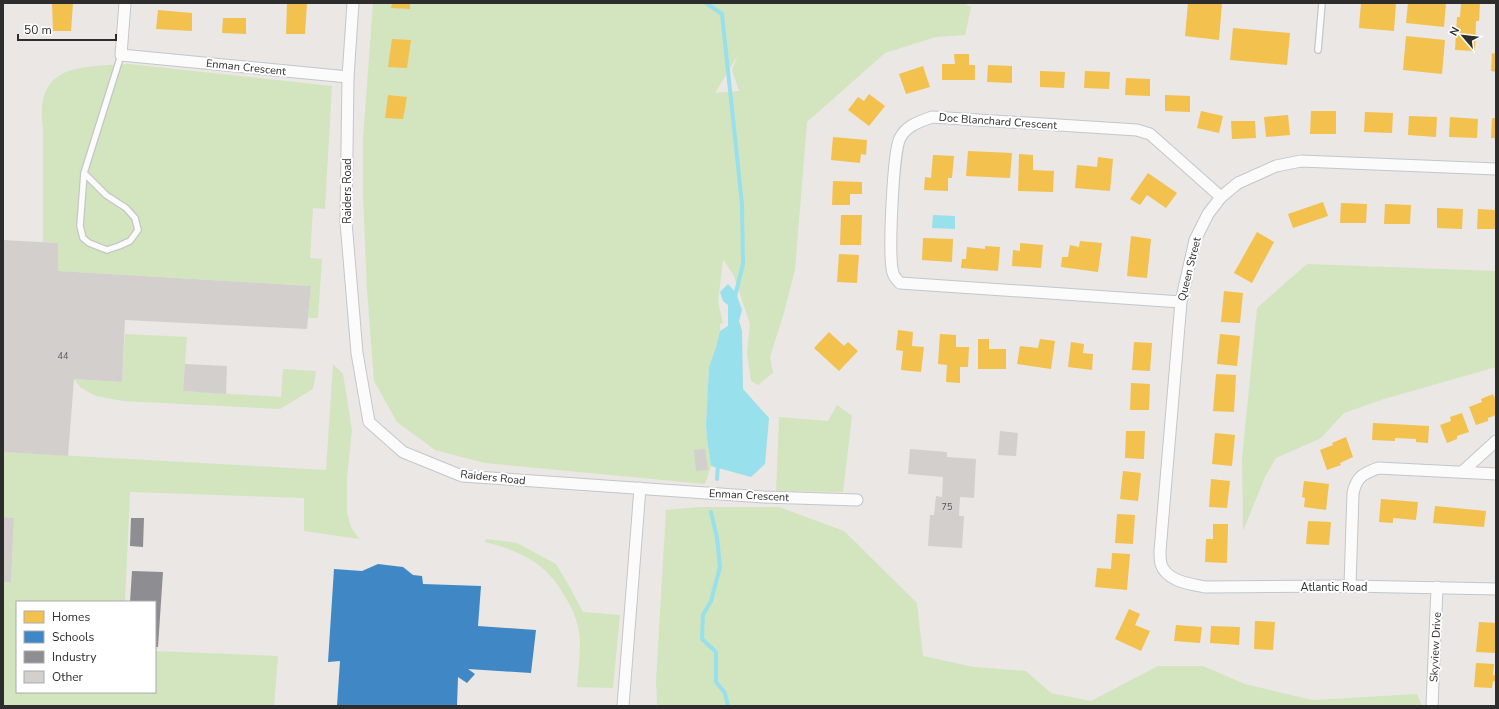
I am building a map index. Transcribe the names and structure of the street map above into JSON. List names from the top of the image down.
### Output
{
  "streets": {
    "street": [
      "Enman Crescent",
      "Doc Blanchard Crescent",
      "Raiders Road",
      "Queen Street",
      "Atlantic Road",
      "Skyview Drive"
    ]
  },
  "crossings": [
    ["Enman Crescent", "Raiders Road"],
    ["Doc Blanchard Crescent", "Queen Street"],
    ["Queen Street", "Atlantic Road"],
    ["Atlantic Road", "Skyview Drive"]
  ],
  "house_numbers": ["44", "75"],
  "legend": [
    "Homes",
    "Schools",
    "Industry",
    "Other"
  ],
  "scale_bar": "50 m",
  "north": "top left"
}
